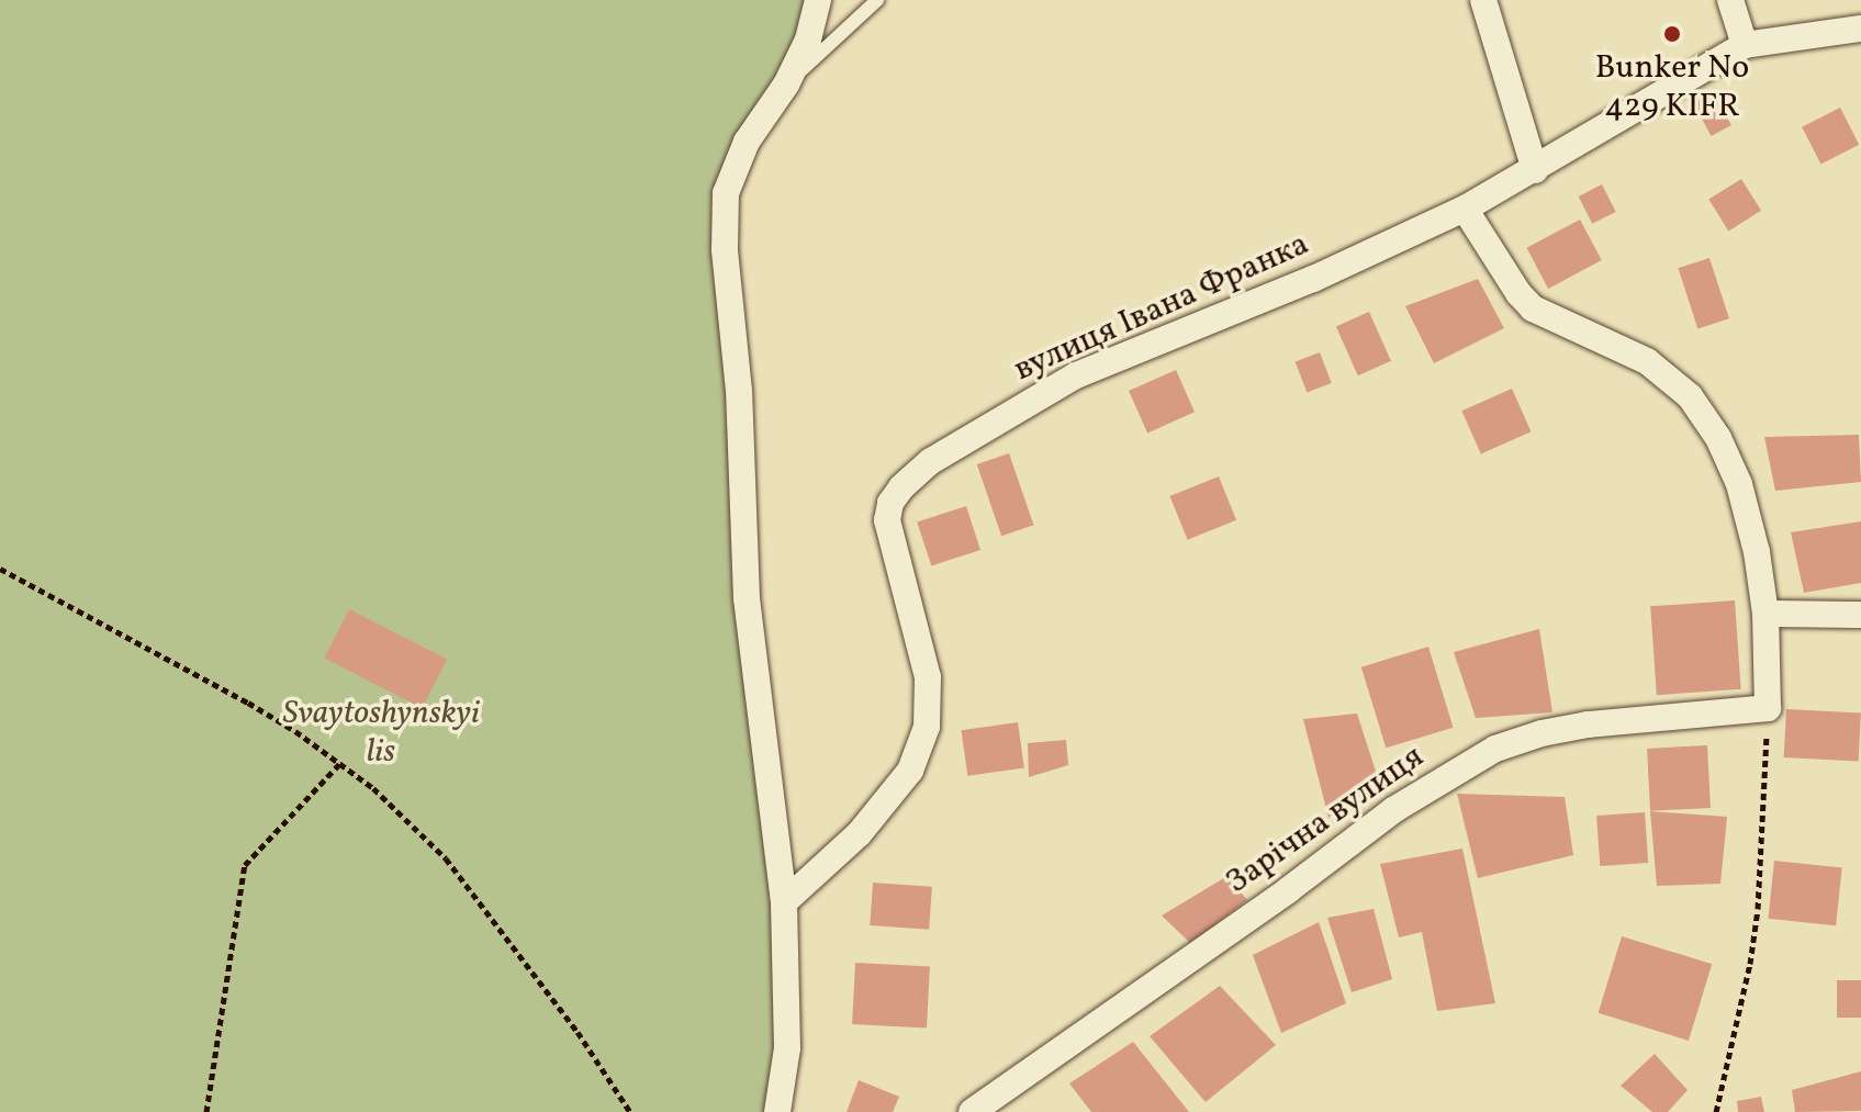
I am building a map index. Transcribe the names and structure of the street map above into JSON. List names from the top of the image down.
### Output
{
  "streets": {
    "street": ["вулиця Івана Франка", "Зарічна вулиця"]
  },
  "parks": ["Svaytoshynskyi lis"],
  "places": ["Bunker No 429 KIFR"]
}
